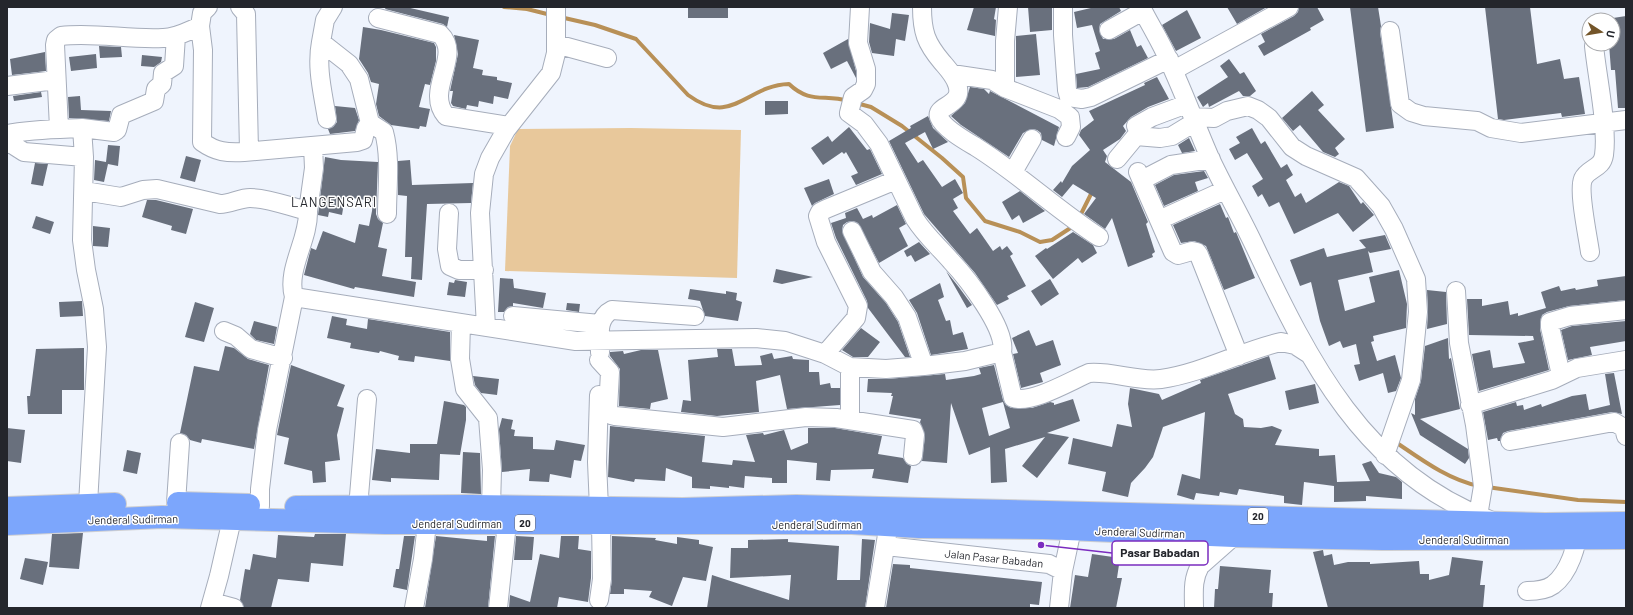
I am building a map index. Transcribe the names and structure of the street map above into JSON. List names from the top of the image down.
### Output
{
  "streets": {
    "highway": ["20", "Jenderal Sudirman"],
    "street": ["Jalan Pasar Babadan"]
  },
  "districts": ["LANGENSARI"],
  "places": ["Pasar Babadan"],
  "north": "right"
}
